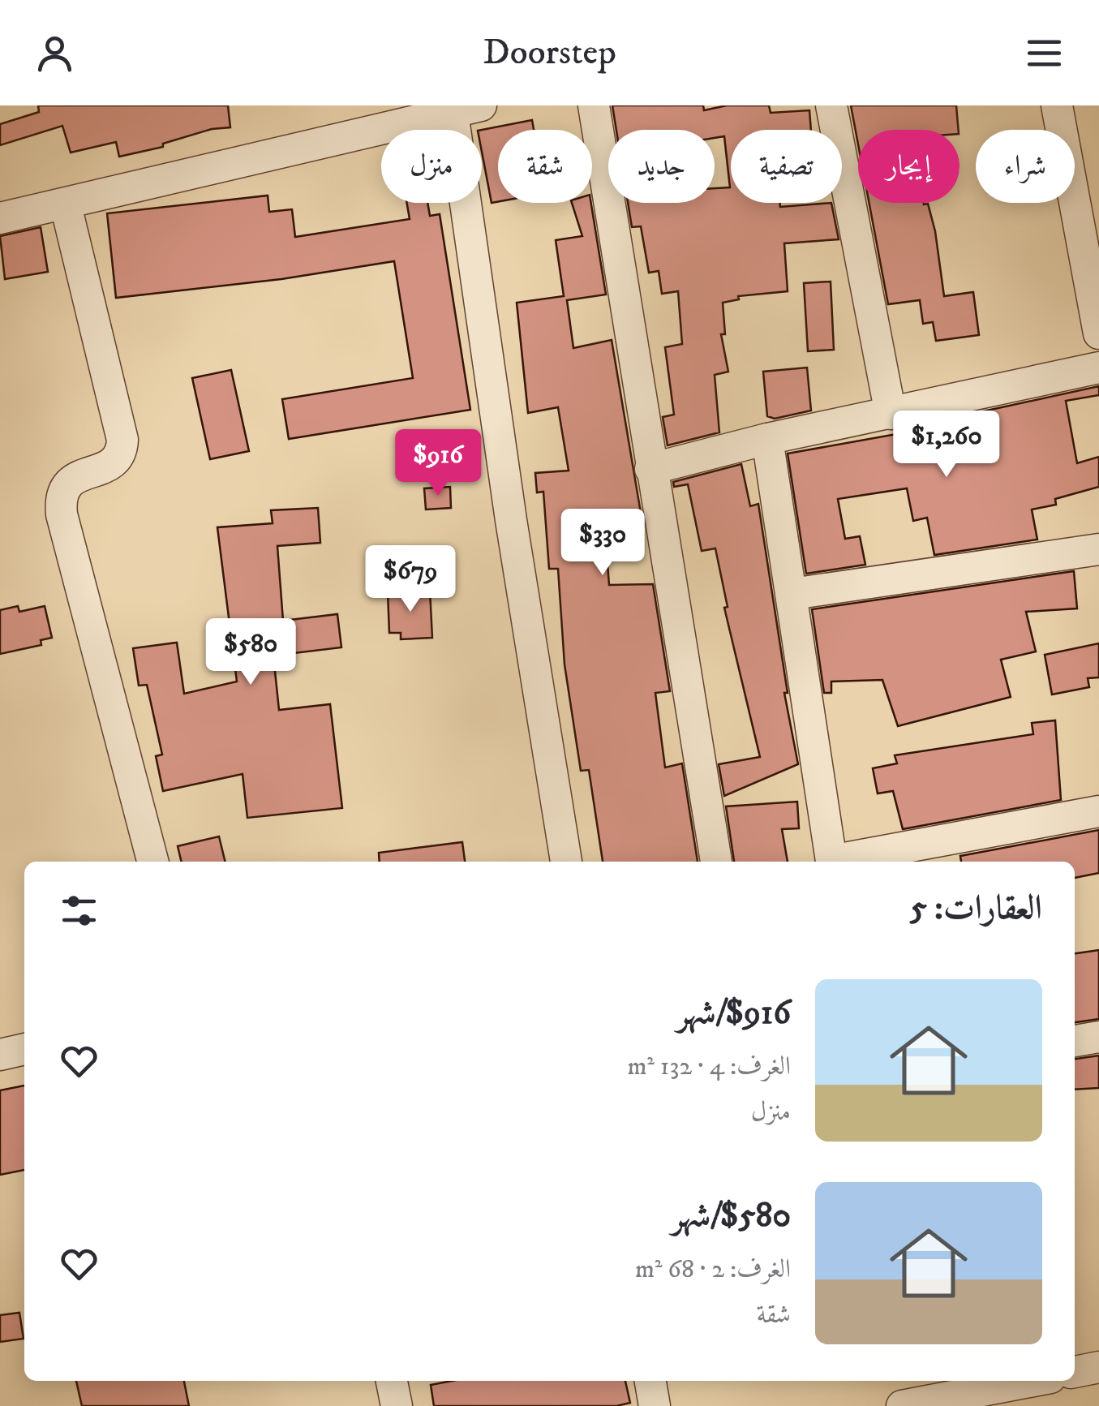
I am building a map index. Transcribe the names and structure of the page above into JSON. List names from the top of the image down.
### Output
{
  "page": {
    "header": "Doorstep",
    "chip": [
      "شراء",
      "إيجار",
      "تصفية",
      "جديد",
      "شقة",
      "منزل"
    ],
    "price": [
      "$1,260",
      "$916",
      "$330",
      "$679",
      "$580"
    ],
    "heading": "العقارات: 5",
    "list": [
      {
        "name": "$916/شهر",
        "note": "الغرف: 4 · 132 m² · منزل"
      },
      {
        "name": "$580/شهر",
        "note": "الغرف: 2 · 68 m² · شقة"
      }
    ]
  }
}
